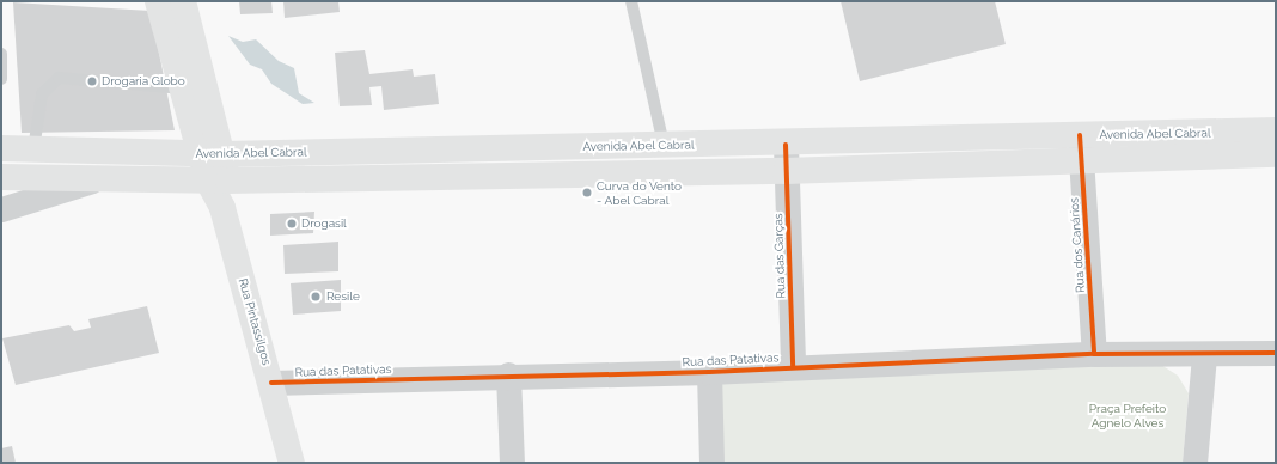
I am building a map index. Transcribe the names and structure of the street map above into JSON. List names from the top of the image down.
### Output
{
  "streets": {
    "main road": ["Avenida Abel Cabral", "Rua Pintassilgos"],
    "street": ["Rua dos Canários", "Rua das Garças", "Rua das Patativas"]
  },
  "crossings": [
    ["Avenida Abel Cabral", "Rua dos Canários"],
    ["Avenida Abel Cabral", "Rua das Garças"],
    ["Avenida Abel Cabral", "Rua Pintassilgos"],
    ["Rua dos Canários", "Rua das Patativas"],
    ["Rua das Garças", "Rua das Patativas"],
    ["Rua Pintassilgos", "Rua das Patativas"]
  ],
  "parks": ["Praça Prefeito Agnelo Alves"],
  "places": [
    "Drogaria Globo",
    "Curva do Vento - Abel Cabral",
    "Drogasil",
    "Resile"
  ]
}
